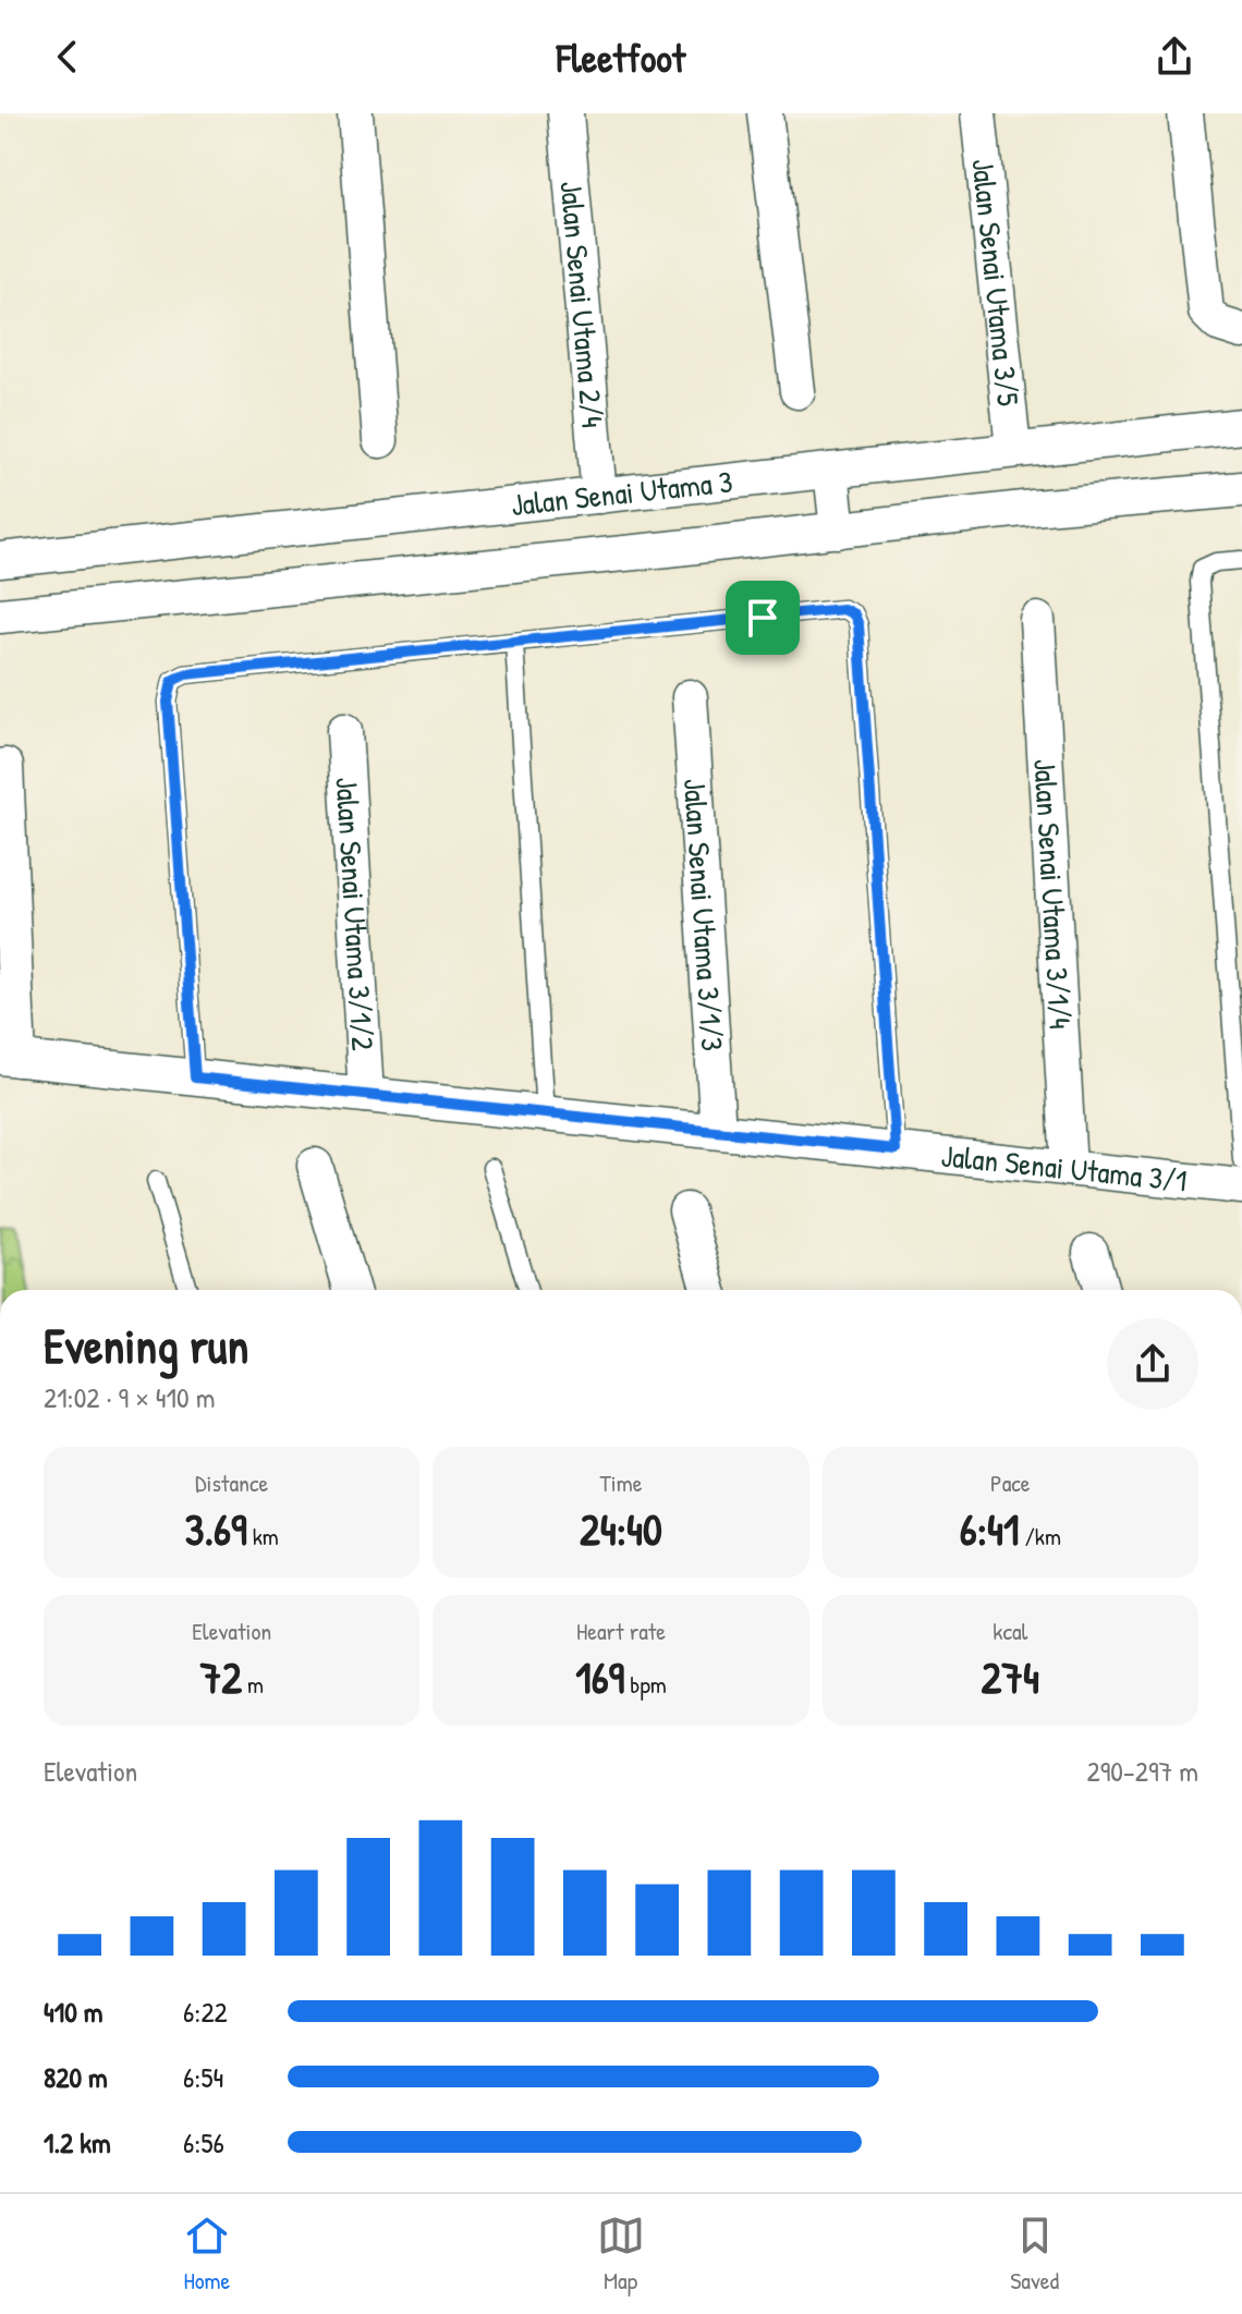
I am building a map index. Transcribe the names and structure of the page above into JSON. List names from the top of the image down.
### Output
{
  "streets": {
    "street": [
      "Jalan Senai Utama 3/5",
      "Jalan Senai Utama 2/4",
      "Jalan Senai Utama 3",
      "Jalan Senai Utama 3/1/4",
      "Jalan Senai Utama 3/1/2",
      "Jalan Senai Utama 3/1/3",
      "Jalan Senai Utama 3/1"
    ]
  },
  "crossings": [
    ["Jalan Senai Utama 3/5", "Jalan Senai Utama 3"],
    ["Jalan Senai Utama 2/4", "Jalan Senai Utama 3"],
    ["Jalan Senai Utama 3/1/4", "Jalan Senai Utama 3/1"],
    ["Jalan Senai Utama 3/1/2", "Jalan Senai Utama 3/1"],
    ["Jalan Senai Utama 3/1/3", "Jalan Senai Utama 3/1"]
  ],
  "page": {
    "header": "Fleetfoot",
    "heading": ["Evening run", "21:02 · 9 × 410 m"],
    "stats": [
      ["Distance", "3.69 km"],
      ["Time", "24:40"],
      ["Pace", "6:41 /km"],
      ["Elevation", "72 m"],
      ["Heart rate", "169 bpm"],
      ["kcal", "274"]
    ],
    "chart": ["Elevation", "290–297 m"],
    "list": [
      {
        "name": "410 m",
        "note": "6:22"
      },
      {
        "name": "820 m",
        "note": "6:54"
      },
      {
        "name": "1.2 km",
        "note": "6:56"
      }
    ],
    "tabs": ["Home", "Map", "Saved"]
  }
}
